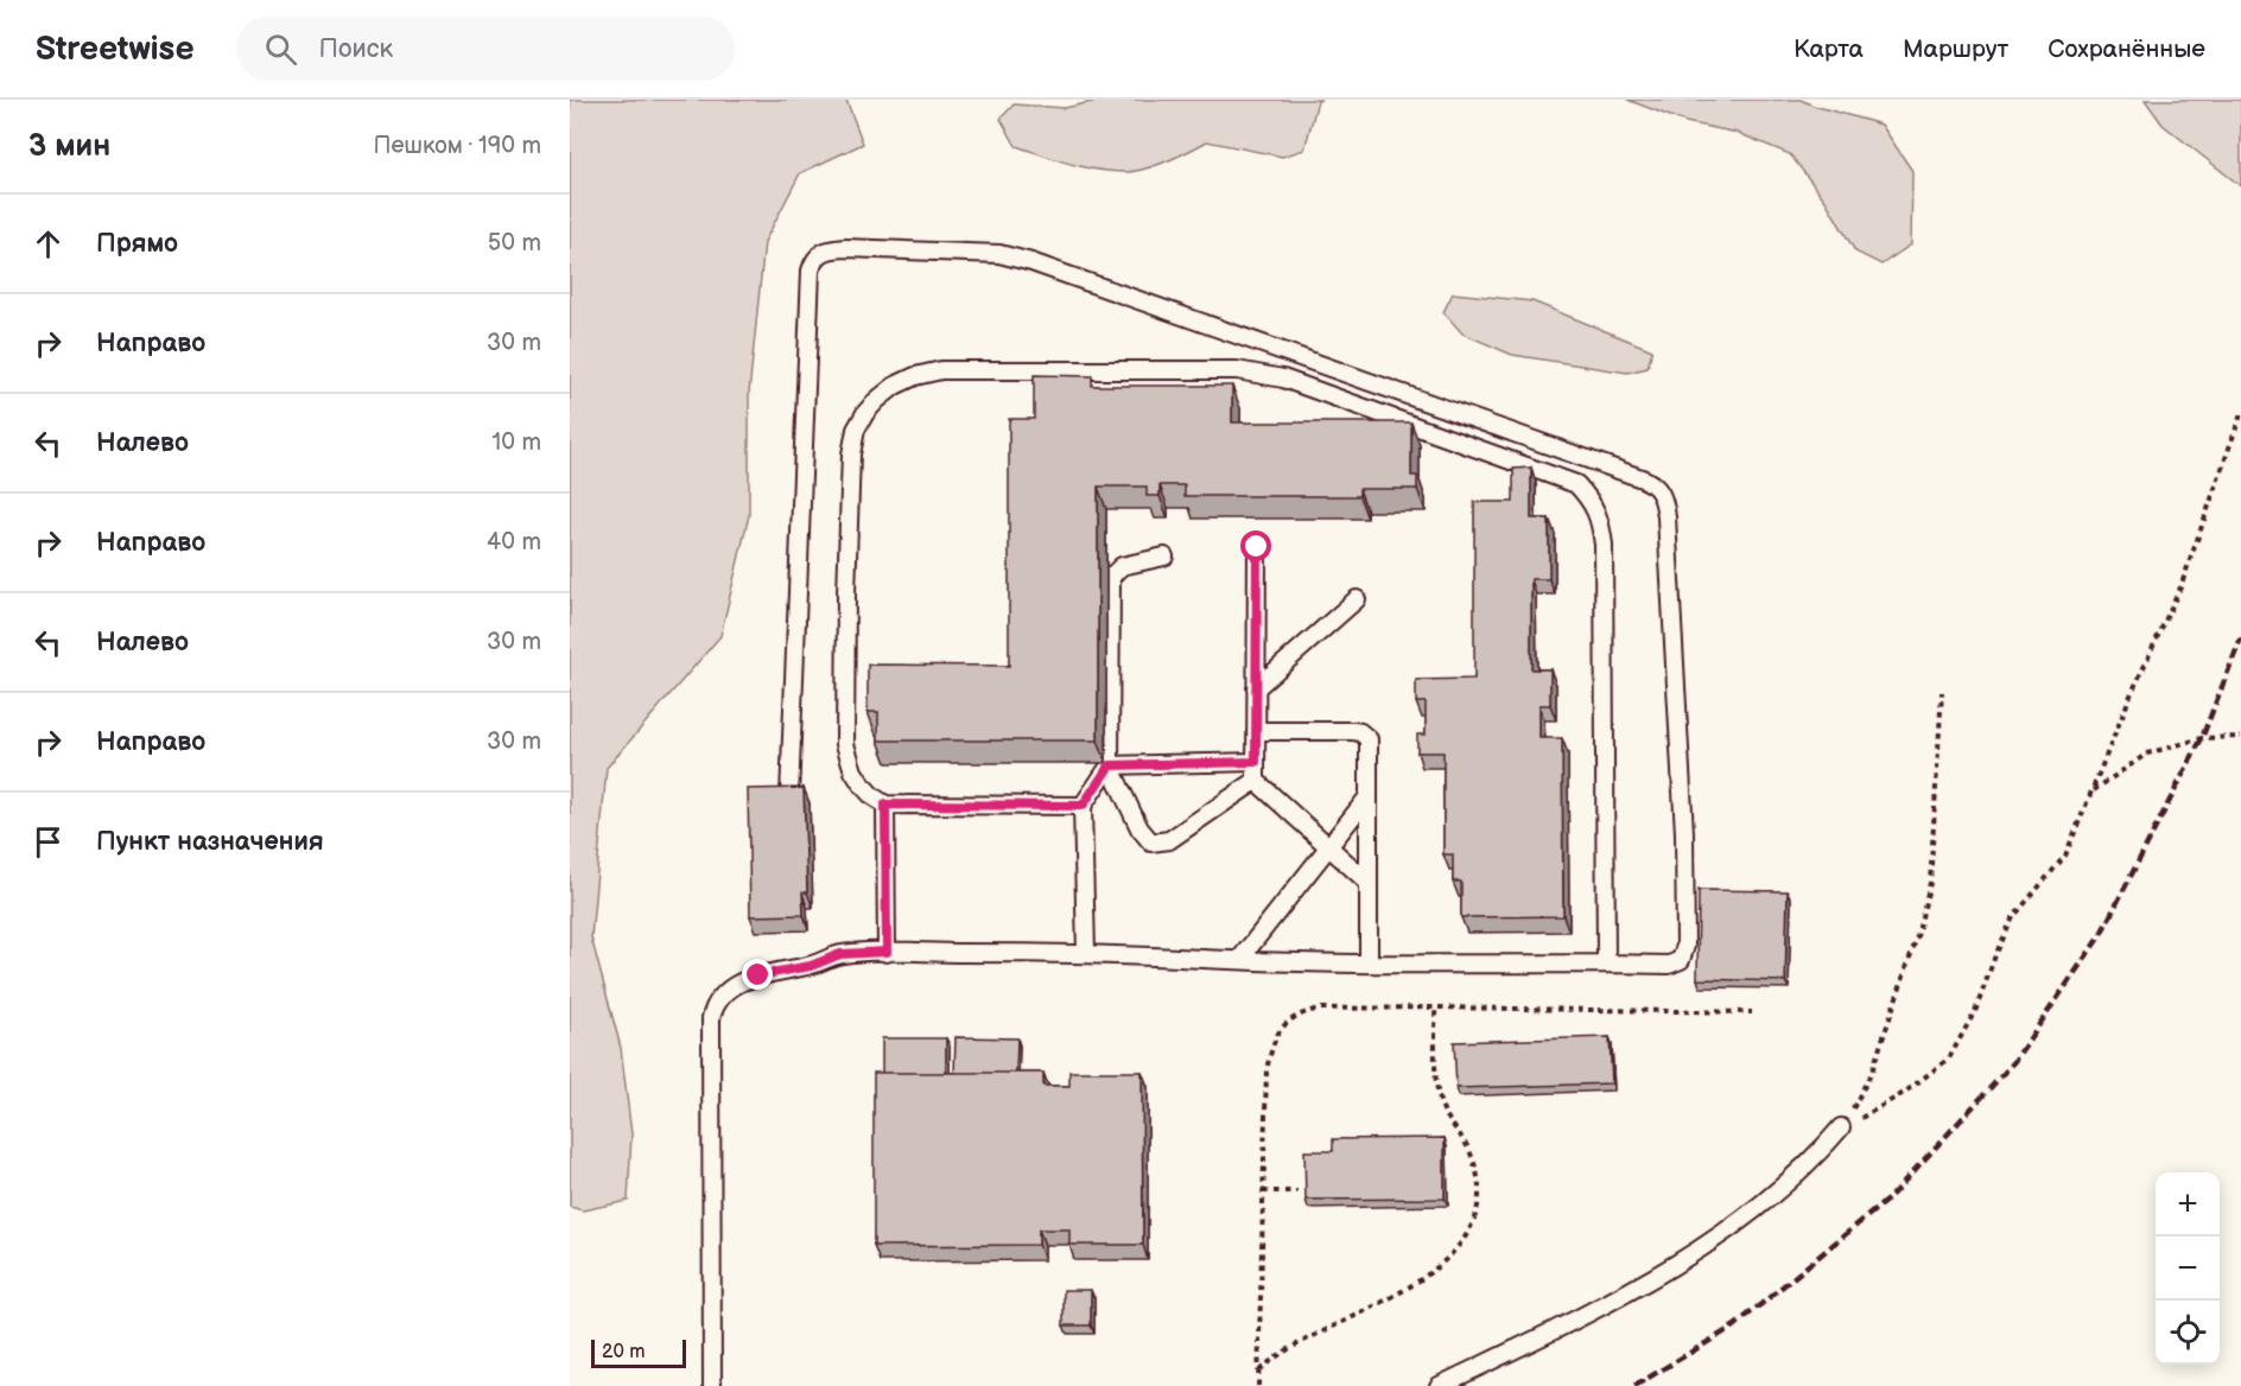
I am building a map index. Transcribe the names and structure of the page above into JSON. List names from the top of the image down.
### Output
{
  "scale_bar": "20 m",
  "page": {
    "header": "Streetwise",
    "search": "Поиск",
    "nav": ["Карта", "Маршрут", "Сохранённые"],
    "heading": ["3 мин", "Пешком · 190 m"],
    "list": [
      ["Прямо", "50 m"],
      ["Направо", "30 m"],
      ["Налево", "10 m"],
      ["Направо", "40 m"],
      ["Налево", "30 m"],
      ["Направо", "30 m"],
      "Пункт назначения"
    ],
    "map_buttons": ["+", "−"],
    "scale": "20 m"
  }
}
